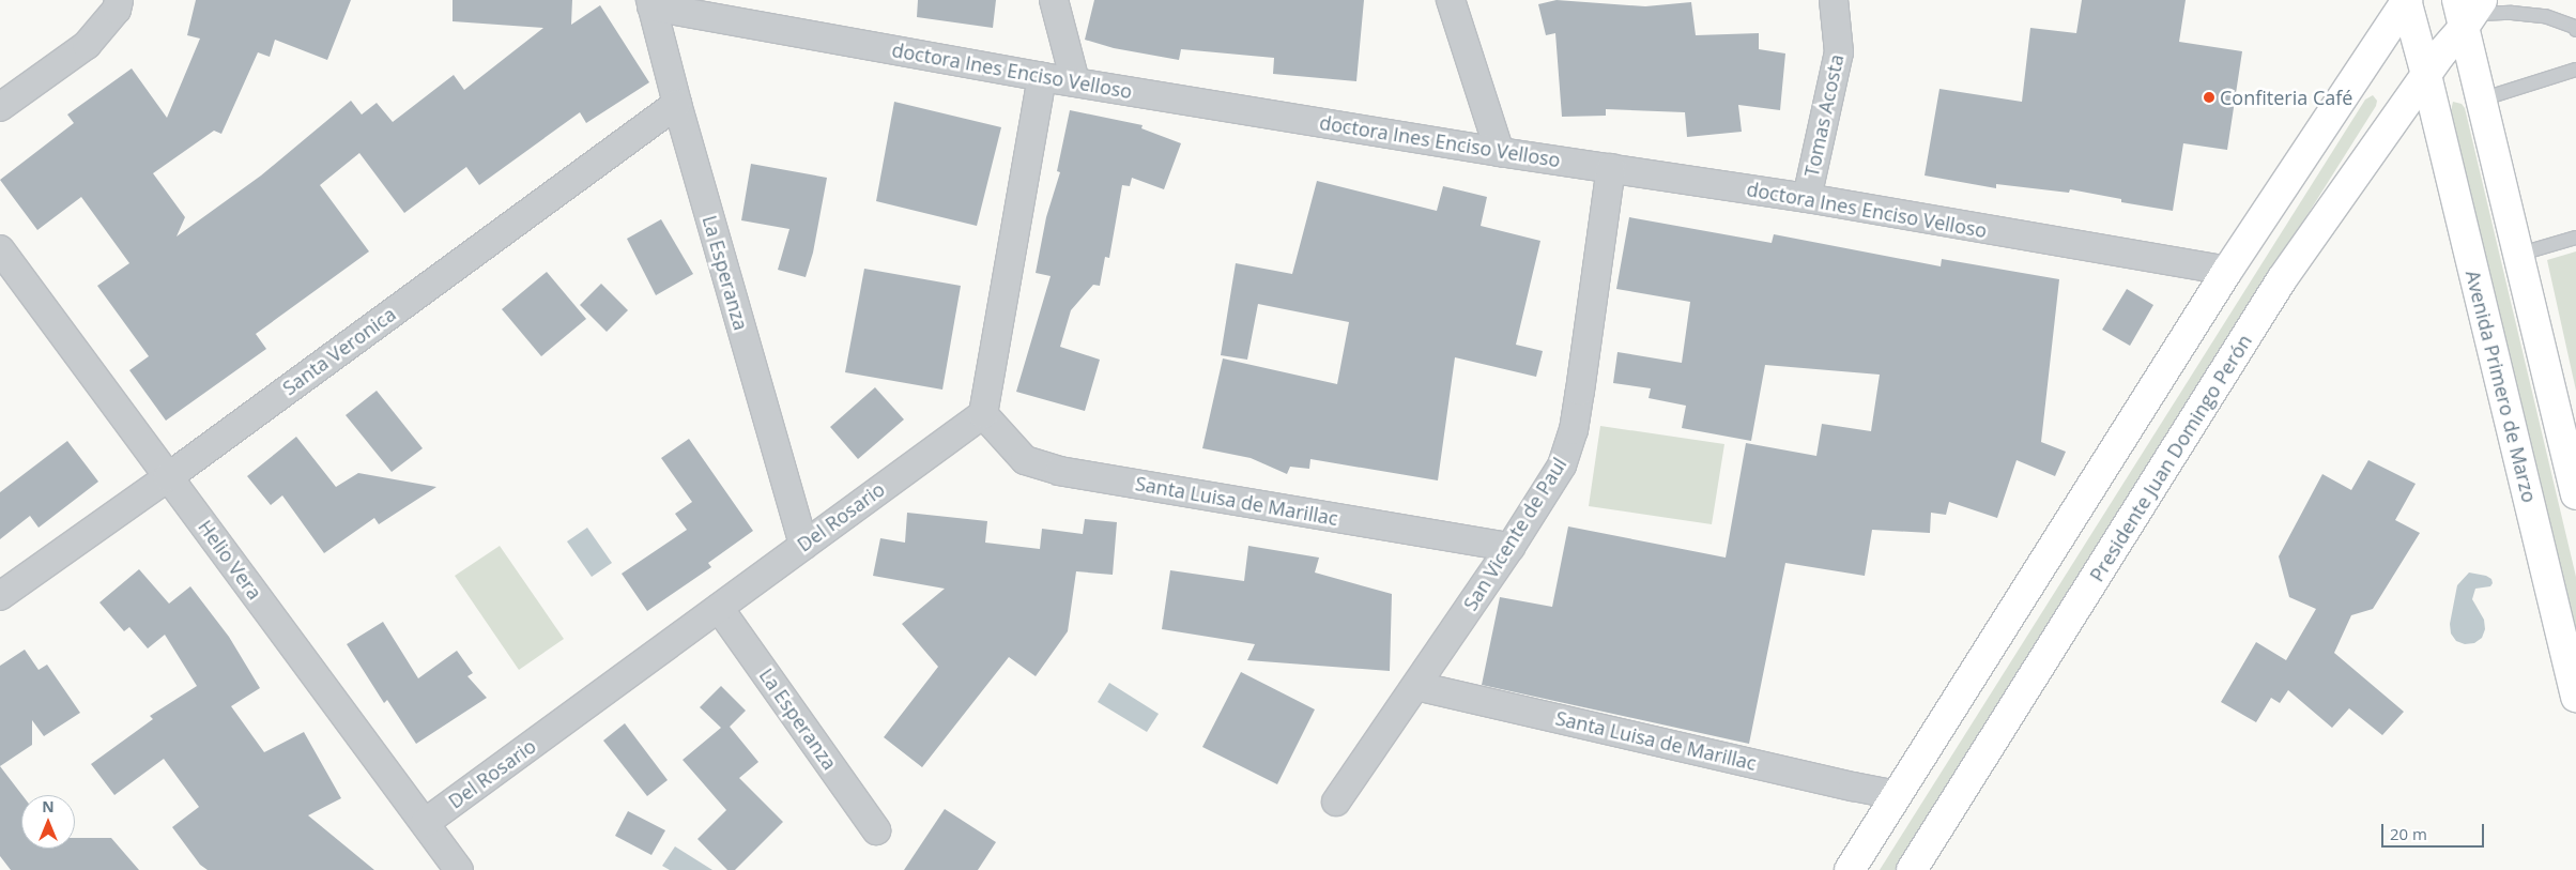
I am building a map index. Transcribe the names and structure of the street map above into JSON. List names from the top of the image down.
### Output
{
  "streets": {
    "main road": ["Avenida Primero de Marzo", "Presidente Juan Domingo Perón"],
    "street": [
      "doctora Ines Enciso Velloso",
      "Tomas Acosta",
      "La Esperanza",
      "Santa Veronica",
      "Santa Luisa de Marillac",
      "Del Rosario",
      "San Vicente de Paul",
      "Helio Vera"
    ]
  },
  "crossings": [
    ["doctora Ines Enciso Velloso", "Tomas Acosta"],
    ["doctora Ines Enciso Velloso", "La Esperanza"],
    ["doctora Ines Enciso Velloso", "San Vicente de Paul"],
    ["La Esperanza", "Santa Veronica"],
    ["La Esperanza", "Del Rosario"],
    ["Santa Veronica", "Helio Vera"],
    ["Avenida Primero de Marzo", "Presidente Juan Domingo Perón"],
    ["Santa Luisa de Marillac", "Del Rosario"],
    ["Santa Luisa de Marillac", "San Vicente de Paul"],
    ["Del Rosario", "Helio Vera"]
  ],
  "places": ["Confiteria Café"],
  "scale_bar": "20 m",
  "north": "top"
}
